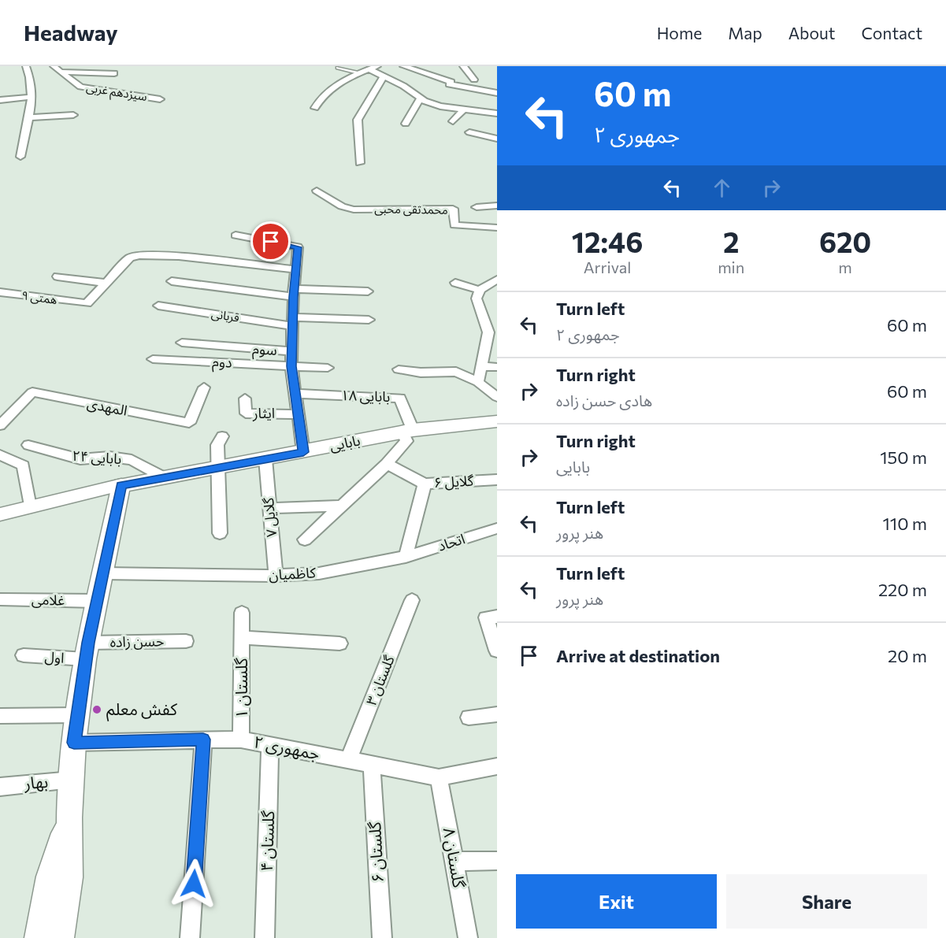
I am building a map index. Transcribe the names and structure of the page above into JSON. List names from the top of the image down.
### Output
{
  "streets": {
    "main road": ["بابایی"],
    "street": [
      "سیزدهم غربی",
      "محمدتقی محبی",
      "همتی ۹",
      "قربانی",
      "سوم",
      "دوم",
      "بابایی ۱۸",
      "المهدی",
      "ایثار",
      "بابایی ۲۴",
      "گلایل ۶",
      "گلایل ۷",
      "اتحاد",
      "کاظمیان",
      "غلامی",
      "حسن زاده",
      "اول",
      "گلستان ۳",
      "گلستان ۱",
      "جمهوری ۲",
      "بهار",
      "گلستان ۴",
      "گلستان ۶",
      "گلستان ۸"
    ]
  },
  "crossings": [
    ["بابایی ۱۸", "بابایی"],
    ["بابایی", "بابایی ۲۴"],
    ["بابایی", "گلایل ۷"],
    ["گلایل ۷", "کاظمیان"],
    ["اتحاد", "کاظمیان"],
    ["حسن زاده", "اول"],
    ["گلستان ۳", "جمهوری ۲"],
    ["گلستان ۱", "جمهوری ۲"],
    ["جمهوری ۲", "گلستان ۴"],
    ["جمهوری ۲", "گلستان ۶"],
    ["جمهوری ۲", "گلستان ۸"]
  ],
  "places": ["کفش معلم"],
  "page": {
    "header": "Headway",
    "nav": [
      "Home",
      "Map",
      "About",
      "Contact"
    ],
    "turn": ["60 m", "جمهوری ۲"],
    "eta": [
      "12:46",
      "Arrival",
      "2",
      "min",
      "620",
      "m"
    ],
    "list": [
      {
        "name": "Turn left",
        "note": "جمهوری ۲",
        "value": "60 m"
      },
      {
        "name": "Turn right",
        "note": "هادی حسن زاده",
        "value": "60 m"
      },
      {
        "name": "Turn right",
        "note": "بابایی",
        "value": "150 m"
      },
      {
        "name": "Turn left",
        "note": "هنر پرور",
        "value": "110 m"
      },
      {
        "name": "Turn left",
        "note": "هنر پرور",
        "value": "220 m"
      },
      {
        "name": "Arrive at destination",
        "value": "20 m"
      }
    ],
    "buttons": ["Exit", "Share"]
  }
}
